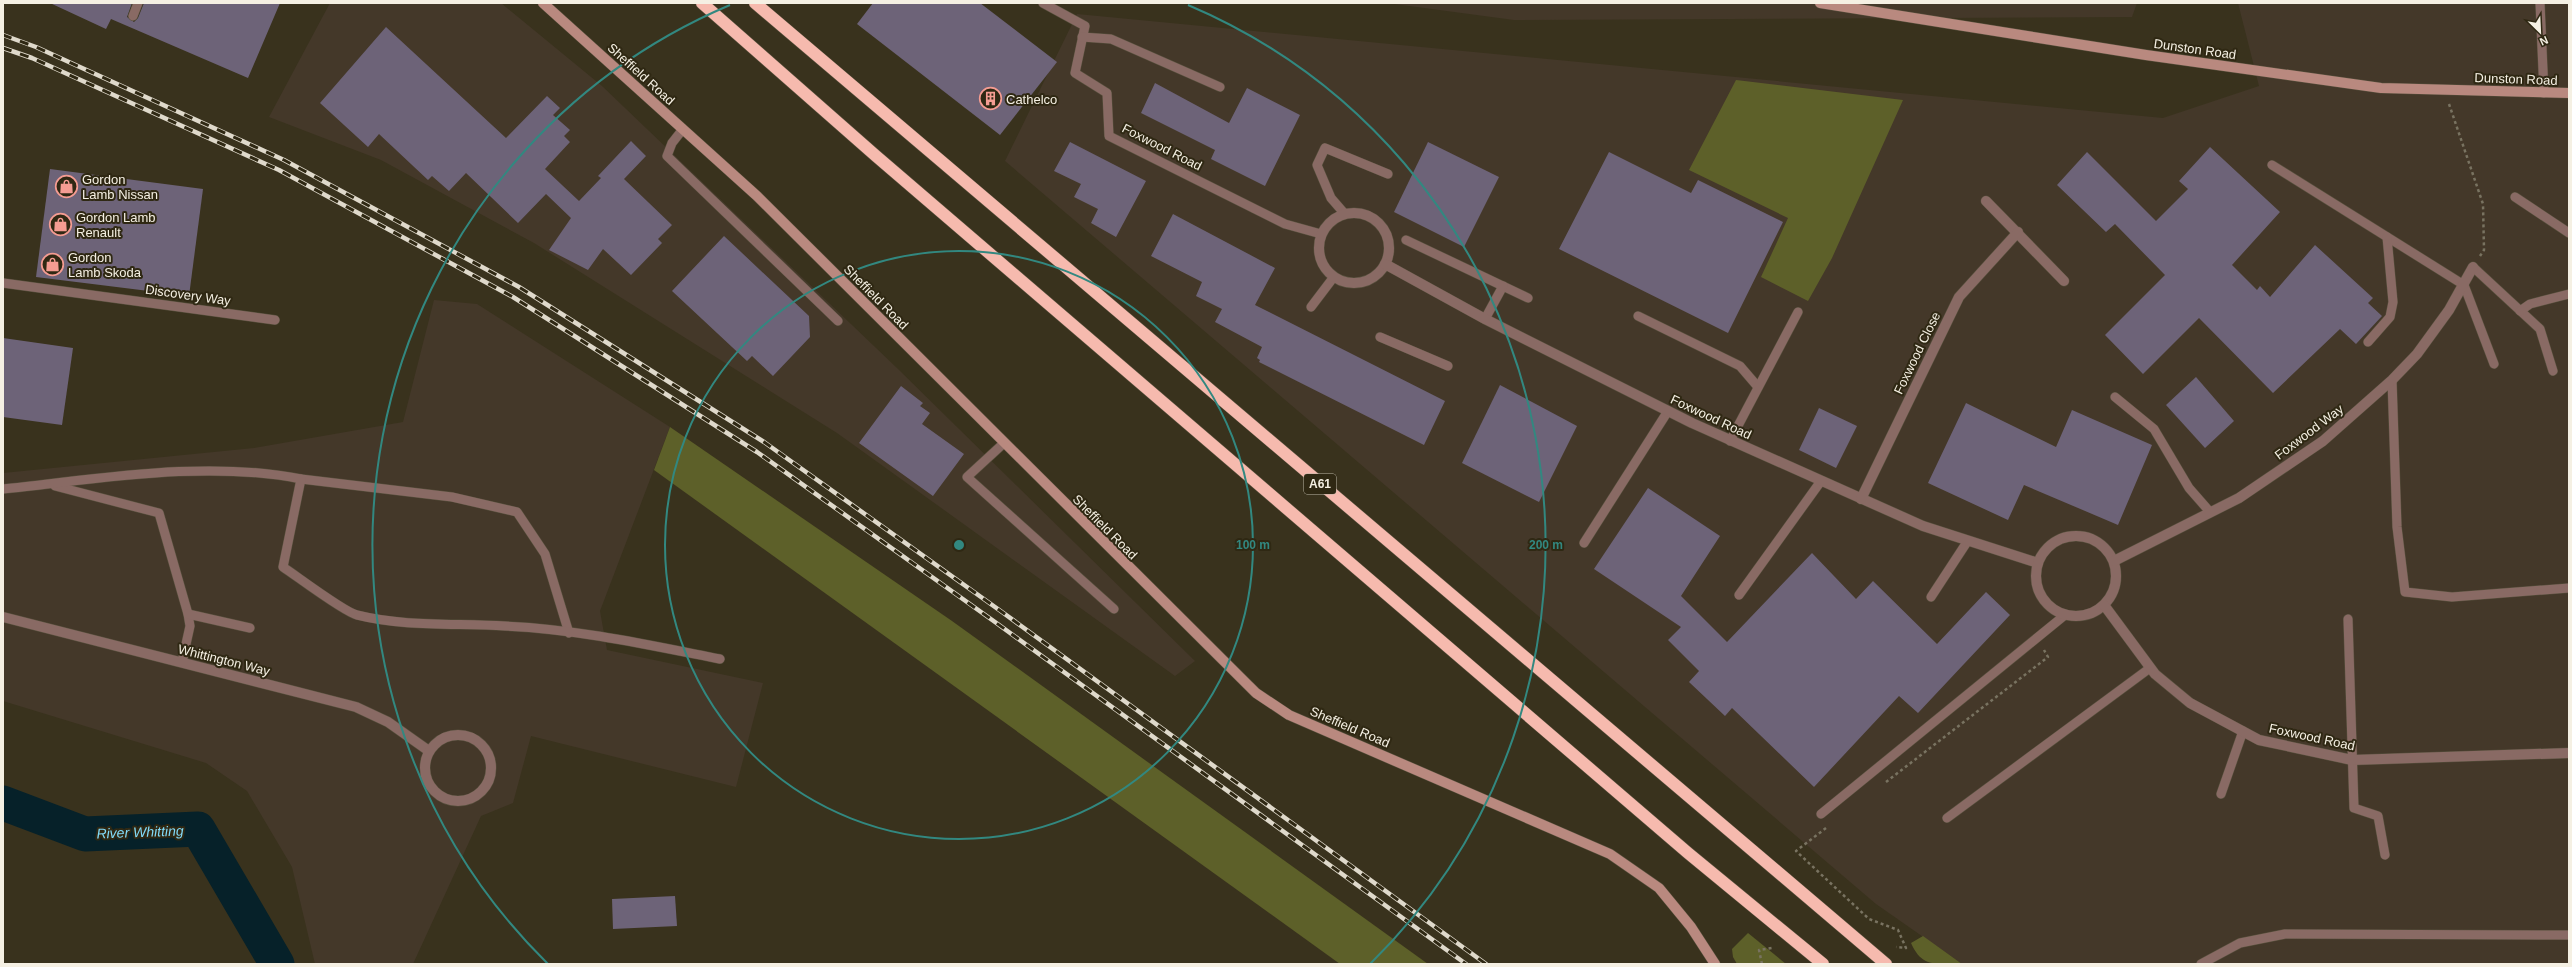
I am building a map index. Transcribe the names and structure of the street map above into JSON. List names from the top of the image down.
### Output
{
  "streets": {
    "highway": ["A61"],
    "main road": ["Dunston Road", "Sheffield Road"],
    "street": [
      "Foxwood Road",
      "Foxwood Close",
      "Foxwood Way",
      "Whittington Way"
    ],
    "lane": ["Discovery Way"]
  },
  "crossings": [
    ["Foxwood Road", "Foxwood Close"],
    ["Foxwood Road", "Foxwood Way"]
  ],
  "water": ["River Whitting"],
  "places": {
    "building": ["Cathelco"],
    "shop": ["Gordon Lamb Nissan", "Gordon Lamb Renault", "Gordon Lamb Skoda"]
  },
  "north": "bottom right",
  "rings": ["100 m", "200 m"]
}
